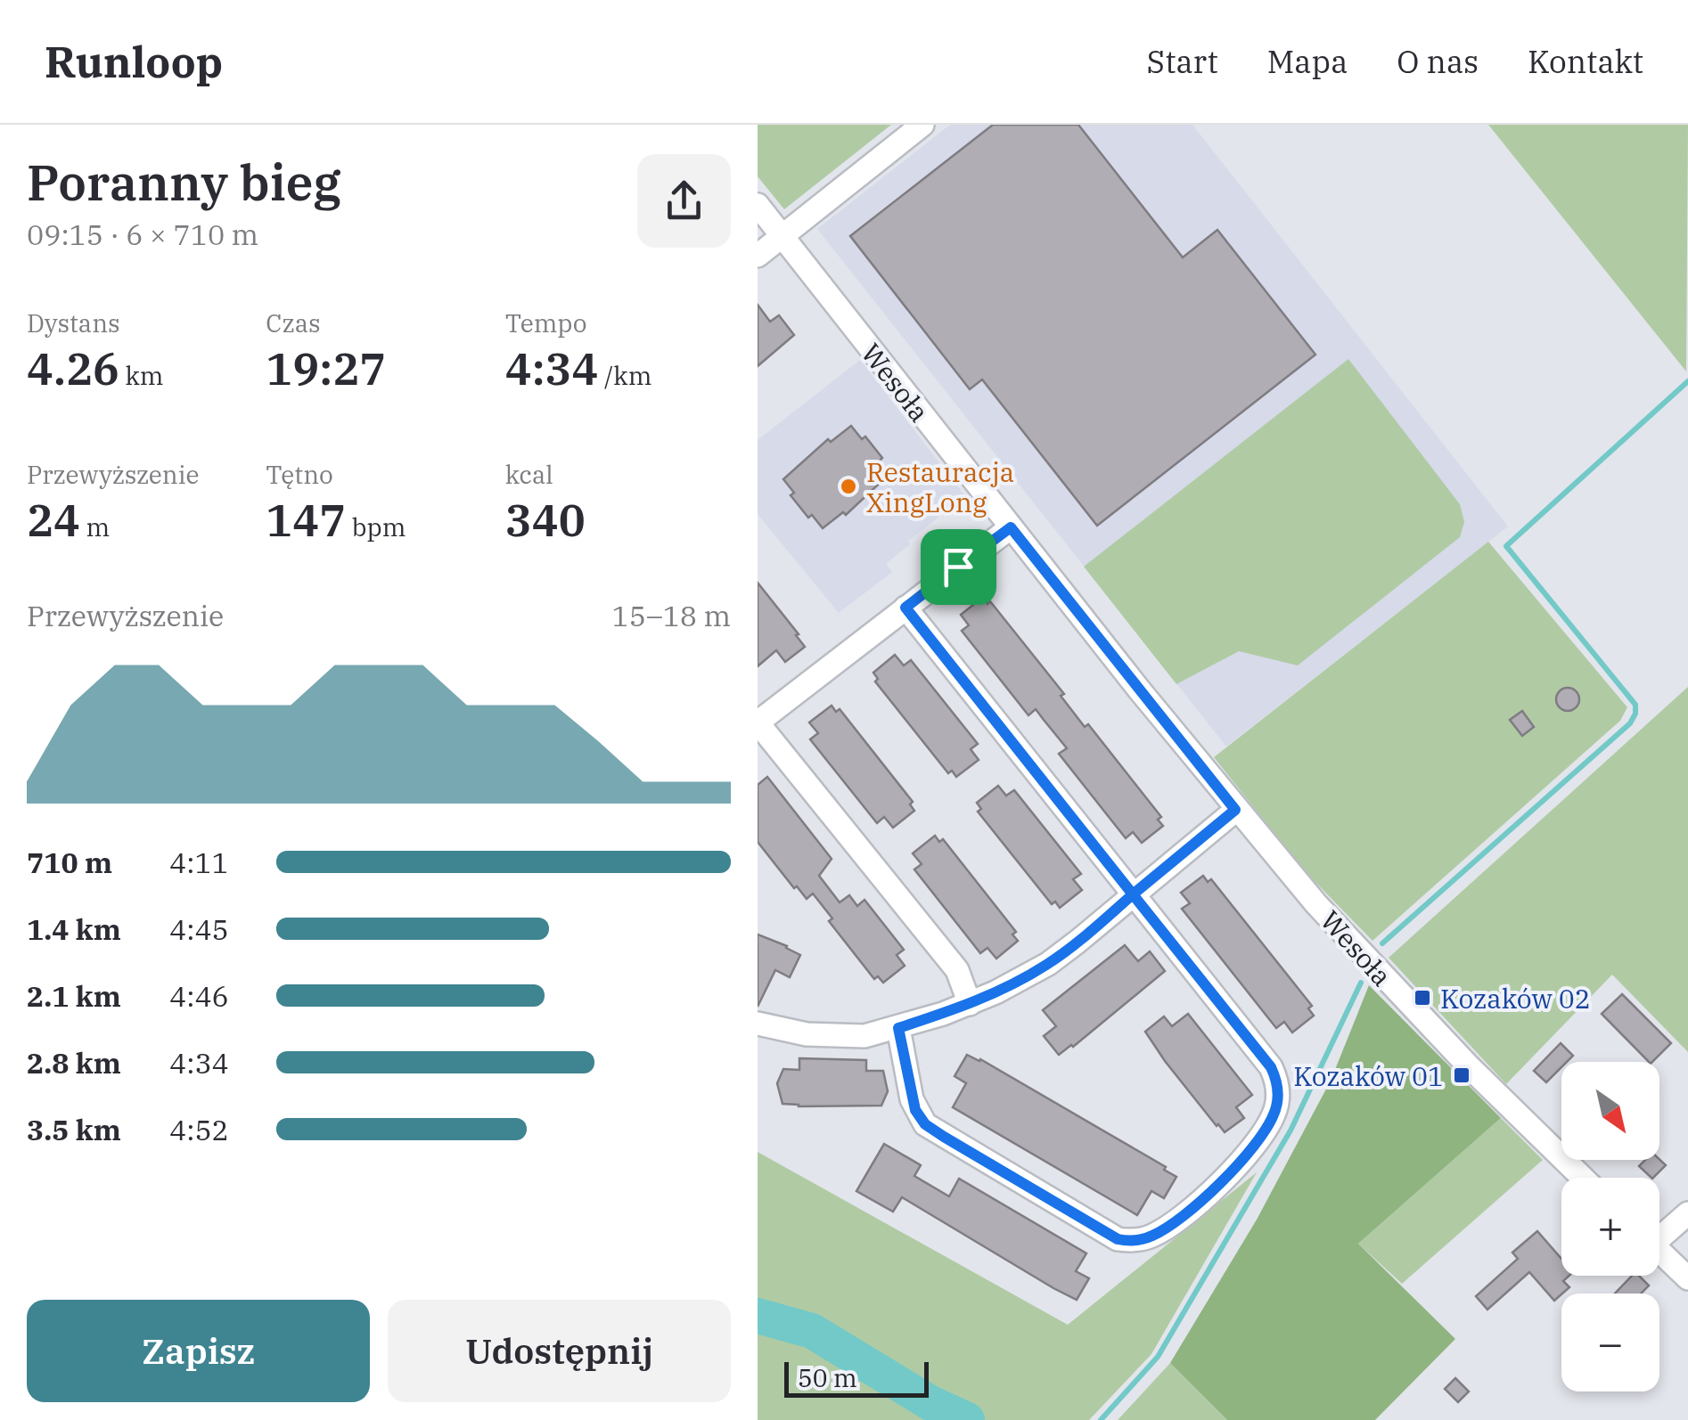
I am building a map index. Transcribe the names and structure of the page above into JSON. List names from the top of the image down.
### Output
{
  "streets": {
    "street": ["Wesoła"]
  },
  "places": {
    "other": ["Restauracja XingLong"],
    "transit": ["Kozaków 02", "Kozaków 01"]
  },
  "scale_bar": "50 m",
  "north": "bottom right",
  "page": {
    "header": "Runloop",
    "nav": [
      "Start",
      "Mapa",
      "O nas",
      "Kontakt"
    ],
    "heading": ["Poranny bieg", "09:15 · 6 × 710 m"],
    "stats": [
      ["Dystans", "4.26 km"],
      ["Czas", "19:27"],
      ["Tempo", "4:34 /km"],
      ["Przewyższenie", "24 m"],
      ["Tętno", "147 bpm"],
      ["kcal", "340"]
    ],
    "chart": ["Przewyższenie", "15–18 m"],
    "list": [
      {
        "name": "710 m",
        "note": "4:11"
      },
      {
        "name": "1.4 km",
        "note": "4:45"
      },
      {
        "name": "2.1 km",
        "note": "4:46"
      },
      {
        "name": "2.8 km",
        "note": "4:34"
      },
      {
        "name": "3.5 km",
        "note": "4:52"
      }
    ],
    "map_buttons": ["+", "−"],
    "buttons": ["Zapisz", "Udostępnij"],
    "scale": "50 m"
  }
}
